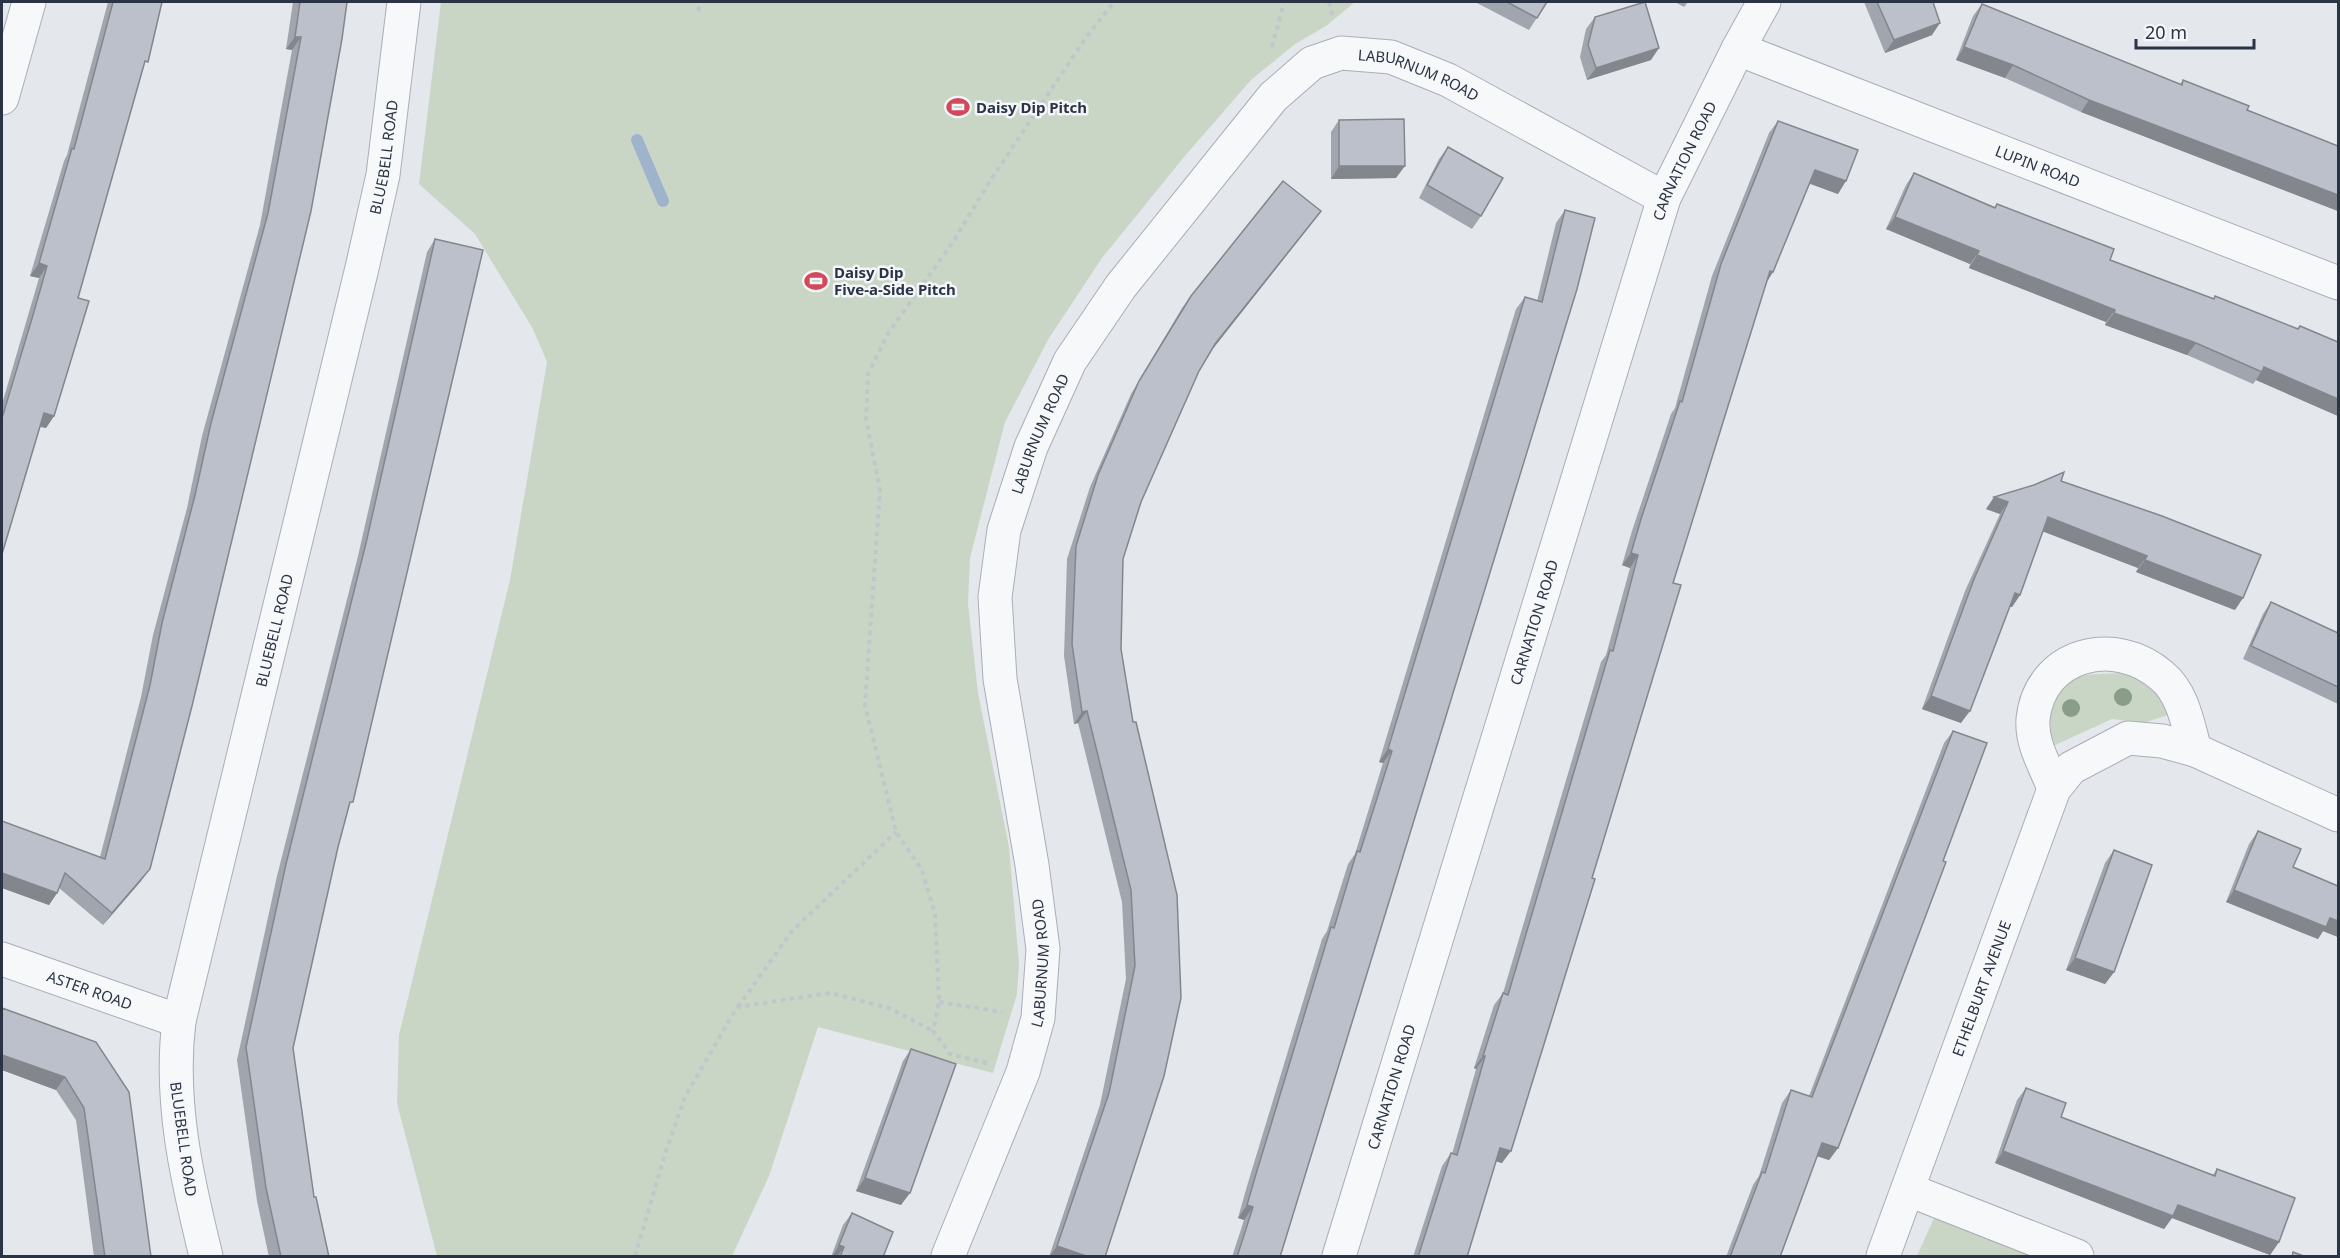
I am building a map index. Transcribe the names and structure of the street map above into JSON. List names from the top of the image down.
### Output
{
  "streets": {
    "street": [
      "LABURNUM ROAD",
      "BLUEBELL ROAD",
      "CARNATION ROAD",
      "LUPIN ROAD",
      "ETHELBURT AVENUE",
      "ASTER ROAD"
    ]
  },
  "crossings": [
    ["LABURNUM ROAD", "CARNATION ROAD"],
    ["BLUEBELL ROAD", "ASTER ROAD"],
    ["CARNATION ROAD", "LUPIN ROAD"]
  ],
  "places": {
    "sports": ["Daisy Dip Pitch", "Daisy Dip Five-a-Side Pitch"]
  },
  "scale_bar": "20 m"
}
